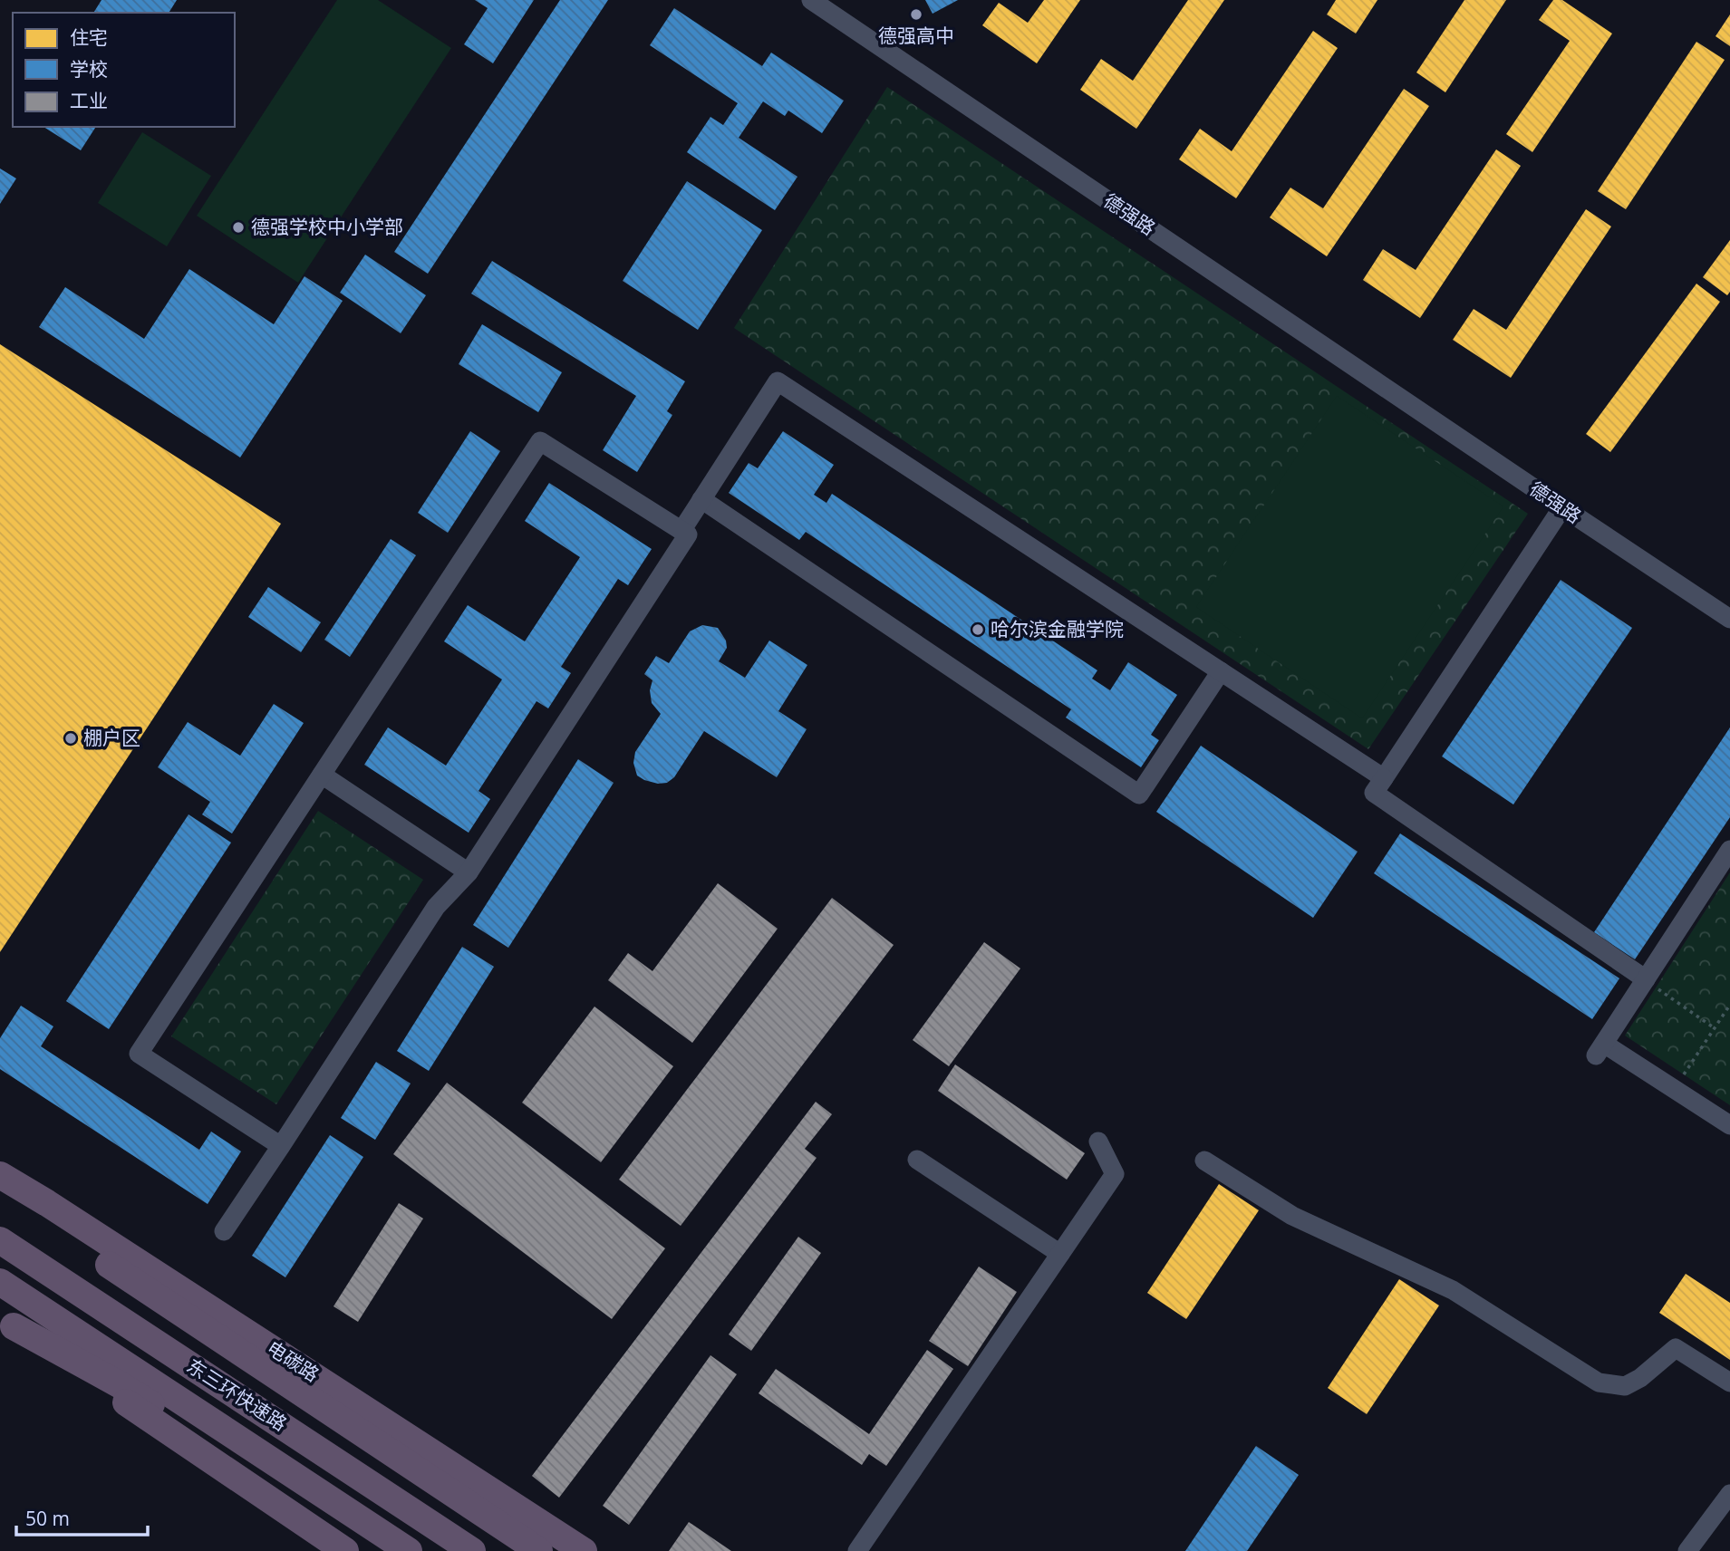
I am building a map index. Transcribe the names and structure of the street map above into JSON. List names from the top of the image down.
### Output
{
  "streets": {
    "highway": ["电碳路", "东三环快速路"],
    "street": ["德强路"]
  },
  "places": [
    "德强高中",
    "德强学校中小学部",
    "哈尔滨金融学院",
    "棚户区"
  ],
  "legend": ["住宅", "学校", "工业"],
  "scale_bar": "50 m"
}
